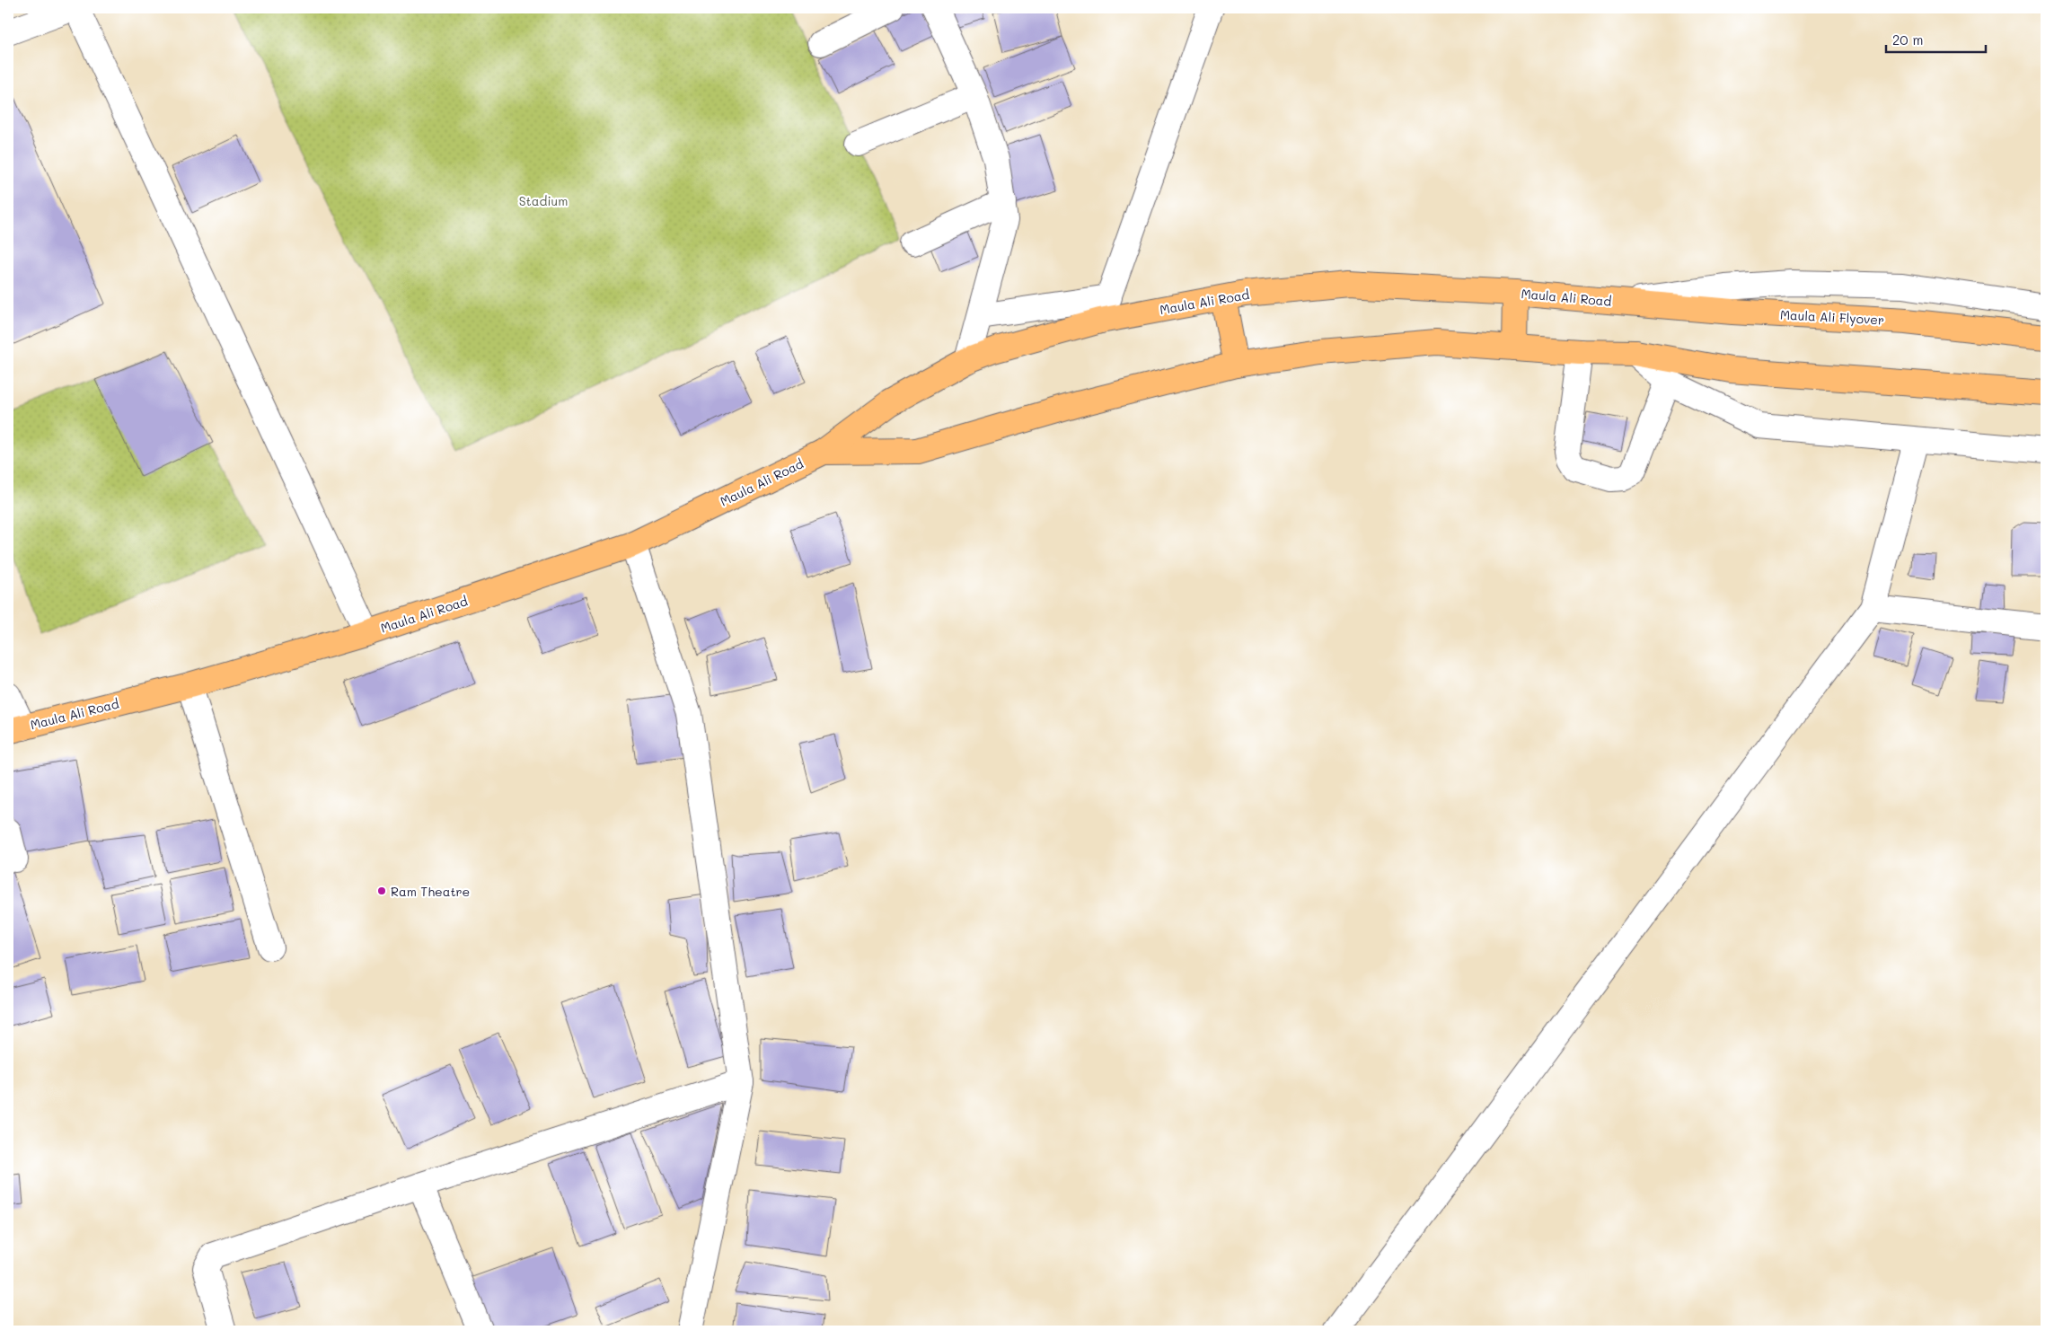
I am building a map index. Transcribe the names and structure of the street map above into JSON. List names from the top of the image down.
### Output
{
  "streets": {
    "main road": ["Maula Ali Road", "Maula Ali Flyover"]
  },
  "crossings": [
    ["Maula Ali Road", "Maula Ali Flyover"]
  ],
  "parks": ["Stadium"],
  "places": ["Ram Theatre"],
  "scale_bar": "20 m"
}
